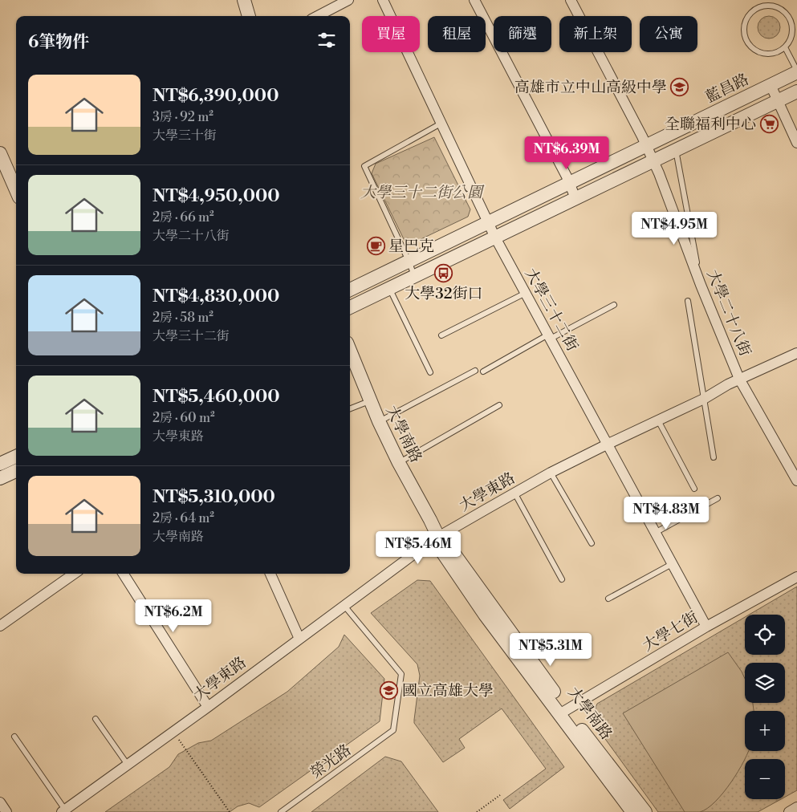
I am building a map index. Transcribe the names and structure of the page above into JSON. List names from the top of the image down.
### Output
{
  "streets": {
    "street": [
      "藍昌路",
      "大學三十二街",
      "大學二十八街",
      "大學南路",
      "大學東路",
      "大學七街"
    ],
    "lane": ["榮光路"]
  },
  "crossings": [
    ["藍昌路", "大學三十二街"],
    ["藍昌路", "大學二十八街"],
    ["大學三十二街", "大學東路"],
    ["大學三十二街", "大學七街"],
    ["大學二十八街", "大學東路"],
    ["大學南路", "大學東路"],
    ["大學南路", "大學七街"],
    ["大學東路", "榮光路"]
  ],
  "parks": ["大學三十二街公園"],
  "places": {
    "school or university": ["高雄市立中山高級中學", "國立高雄大學"],
    "supermarket": ["全聯福利中心"],
    "cafe": ["星巴克"],
    "bus stop": ["大學32街口"]
  },
  "page": {
    "chip": [
      "買屋",
      "租屋",
      "篩選",
      "新上架",
      "公寓"
    ],
    "heading": "6筆物件",
    "list": [
      {
        "name": "NT$6,390,000",
        "note": "3房 · 92 m² · 大學三十街"
      },
      {
        "name": "NT$4,950,000",
        "note": "2房 · 66 m² · 大學二十八街"
      },
      {
        "name": "NT$4,830,000",
        "note": "2房 · 58 m² · 大學三十二街"
      },
      {
        "name": "NT$5,460,000",
        "note": "2房 · 60 m² · 大學東路"
      },
      {
        "name": "NT$5,310,000",
        "note": "2房 · 64 m² · 大學南路"
      }
    ],
    "price": [
      "NT$6.39M",
      "NT$4.95M",
      "NT$4.83M",
      "NT$5.46M",
      "NT$6.2M",
      "NT$5.31M"
    ],
    "map_buttons": ["+", "−"]
  }
}
